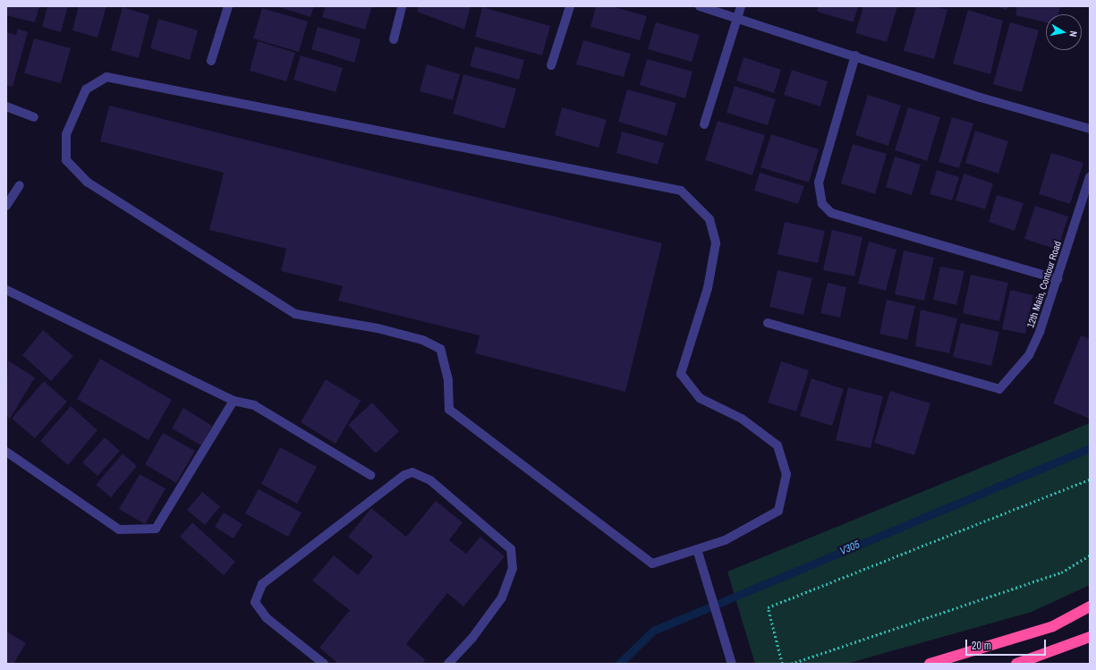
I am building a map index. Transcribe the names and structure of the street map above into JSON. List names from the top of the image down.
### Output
{
  "streets": {
    "street": ["12th Main, Contour Road"]
  },
  "water": ["V305"],
  "scale_bar": "20 m",
  "north": "right"
}
